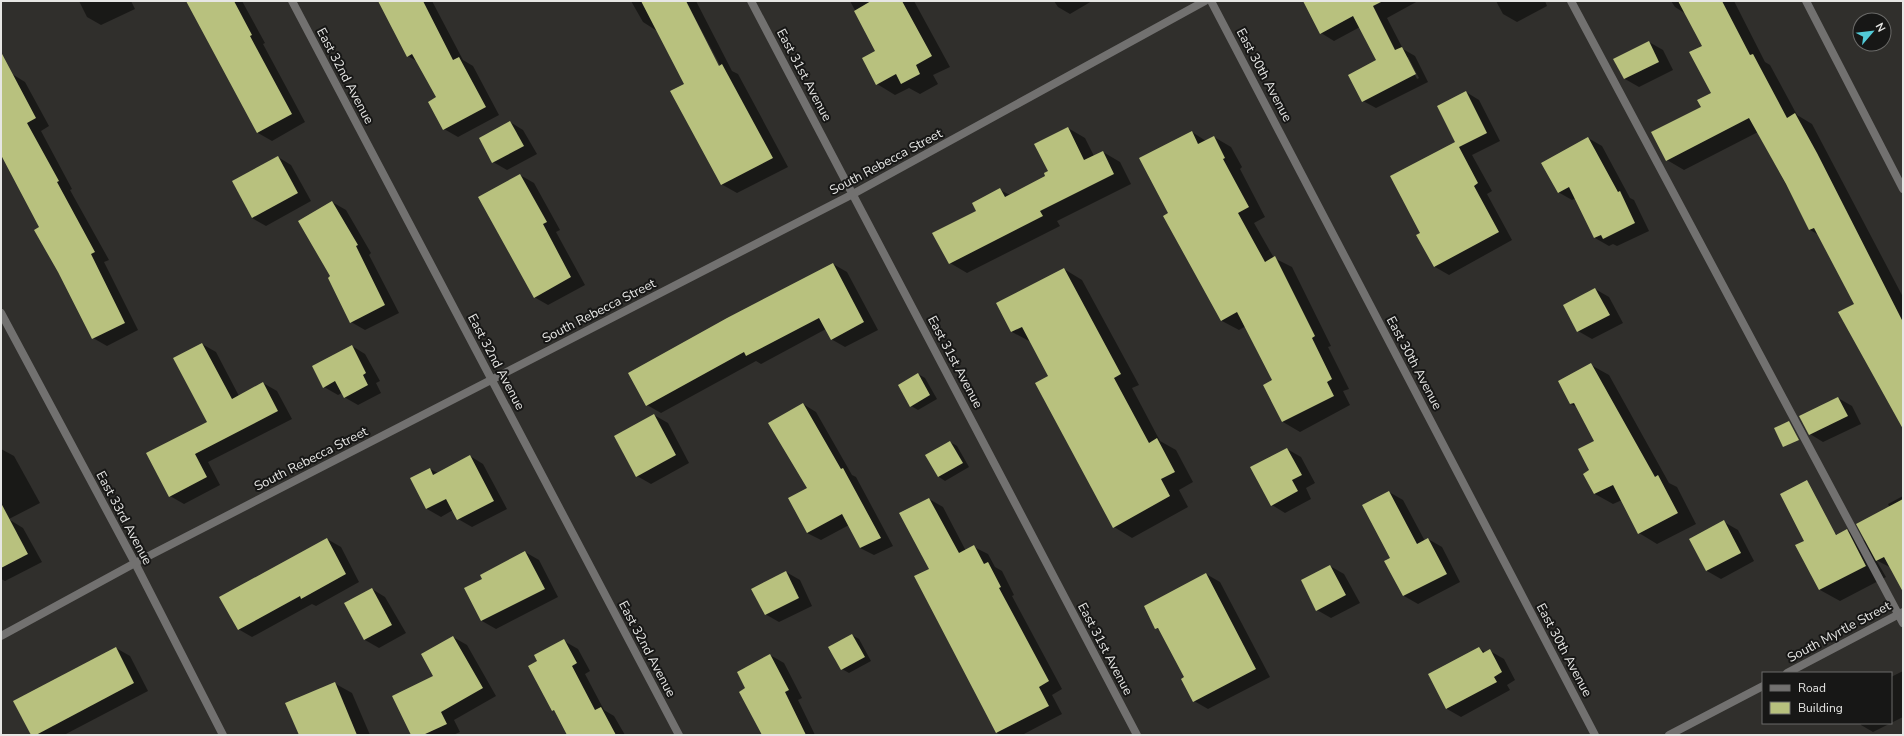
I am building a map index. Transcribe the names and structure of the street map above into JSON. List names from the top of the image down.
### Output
{
  "streets": {
    "street": [
      "East 31st Avenue",
      "East 30th Avenue",
      "East 32nd Avenue",
      "South Rebecca Street",
      "East 33rd Avenue",
      "South Myrtle Street"
    ]
  },
  "crossings": [
    ["East 31st Avenue", "South Rebecca Street"],
    ["East 32nd Avenue", "South Rebecca Street"],
    ["South Rebecca Street", "East 33rd Avenue"]
  ],
  "legend": ["Road", "Building"],
  "north": "top right"
}
